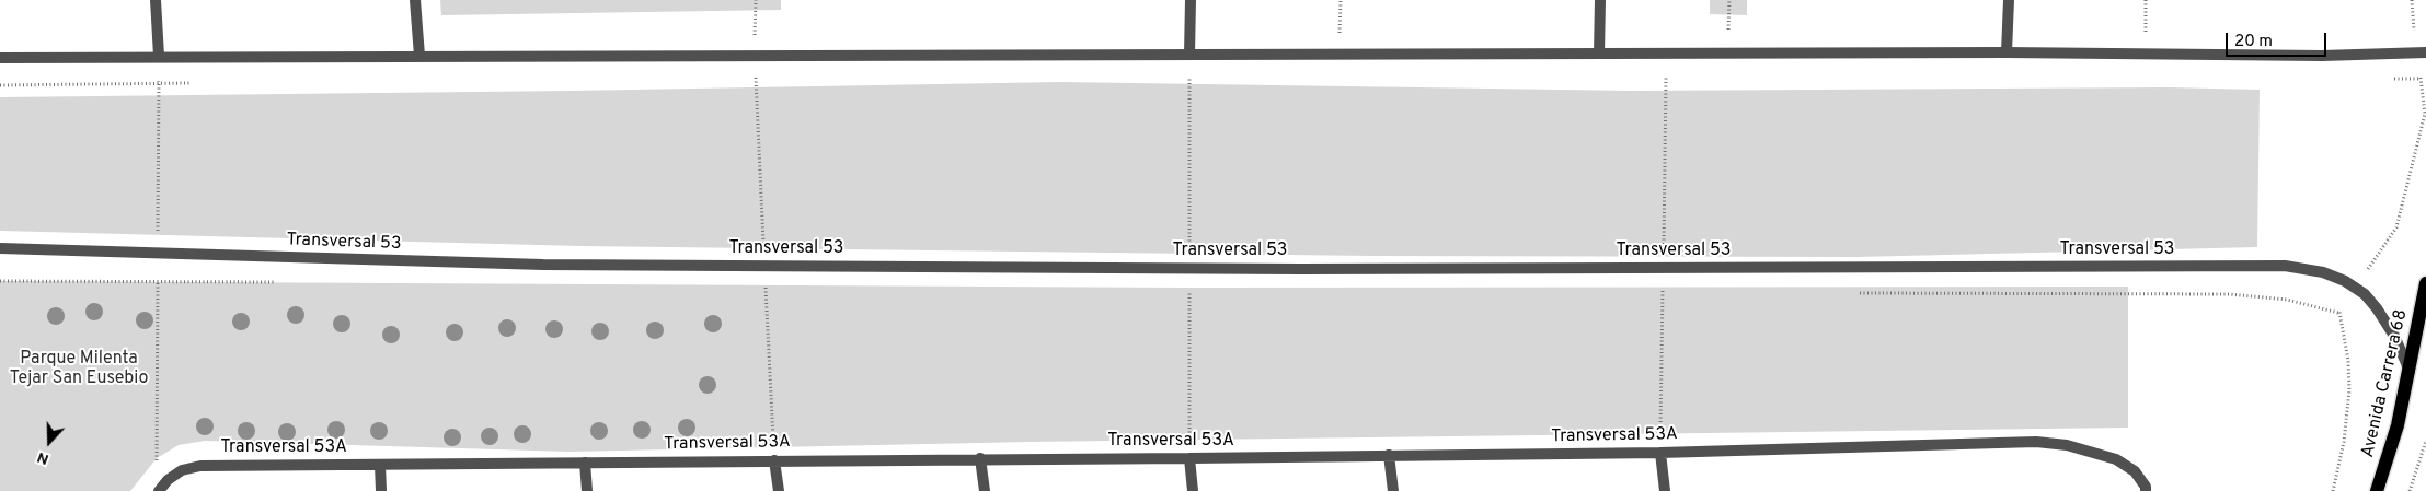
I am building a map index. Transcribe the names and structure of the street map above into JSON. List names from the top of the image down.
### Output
{
  "streets": {
    "main road": ["Avenida Carrera 68"],
    "street": ["Transversal 53", "Transversal 53A"]
  },
  "crossings": [
    ["Transversal 53", "Avenida Carrera 68"]
  ],
  "parks": ["Parque Milenta Tejar San Eusebio"],
  "scale_bar": "20 m",
  "north": "bottom"
}
